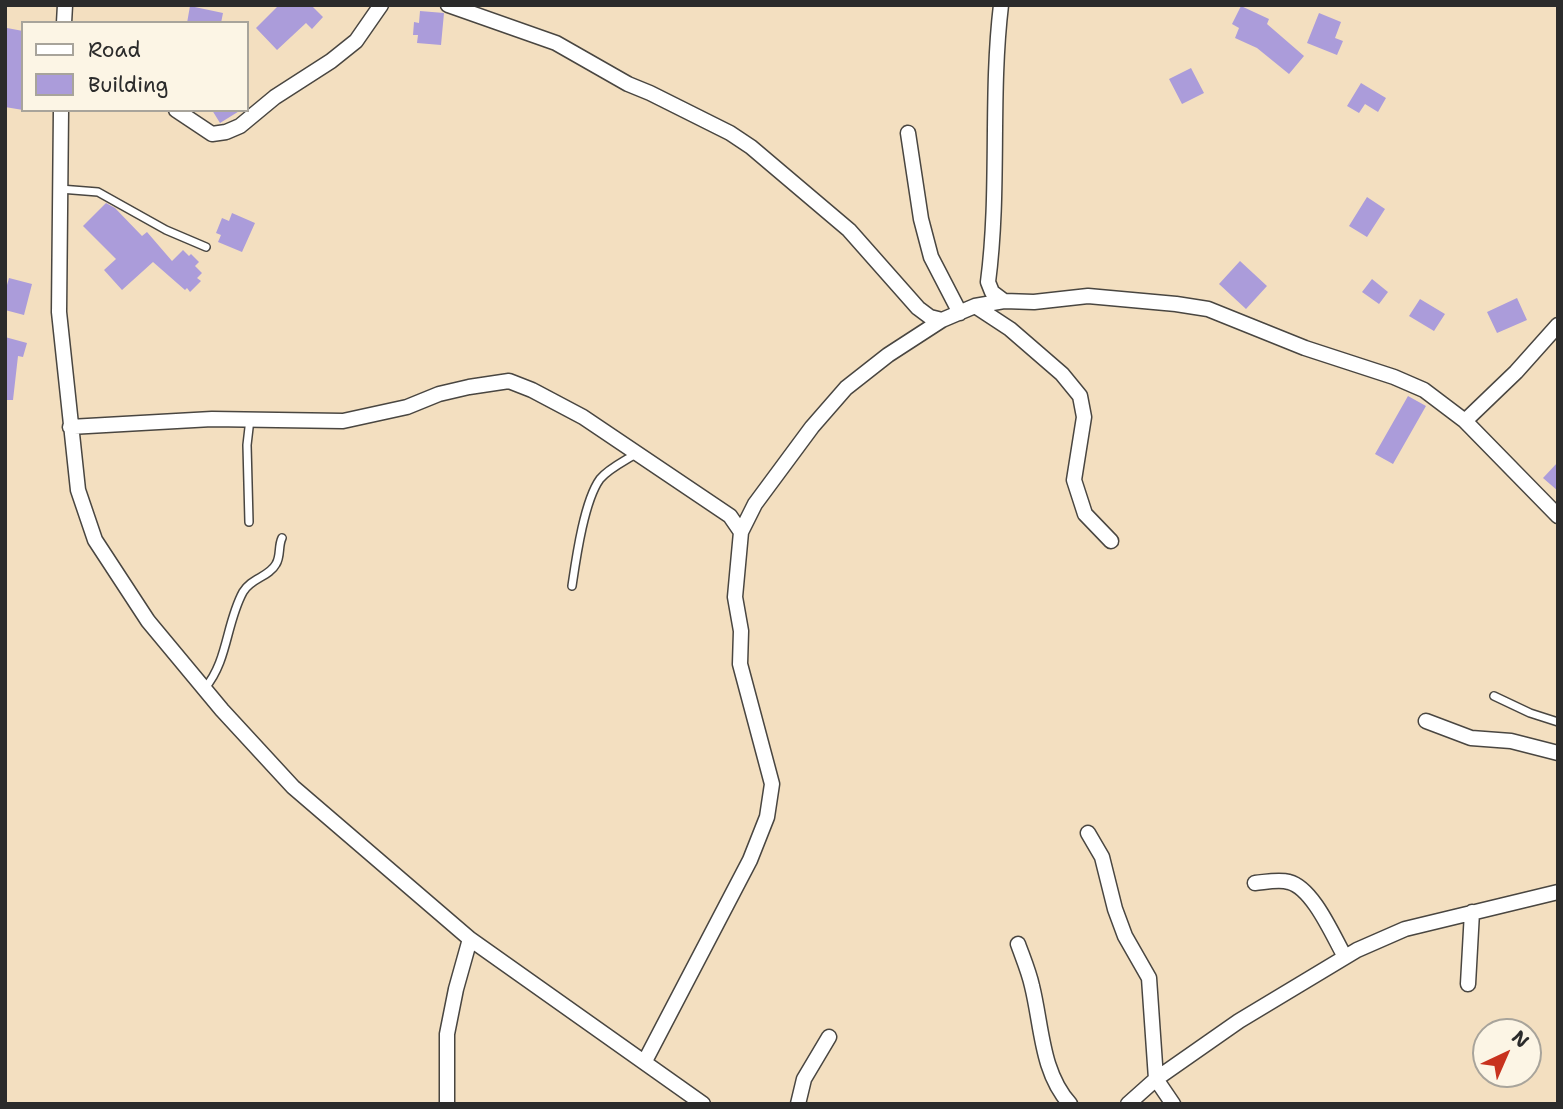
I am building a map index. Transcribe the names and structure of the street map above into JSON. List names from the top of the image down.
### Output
{
  "legend": ["Road", "Building"],
  "north": "top right"
}
